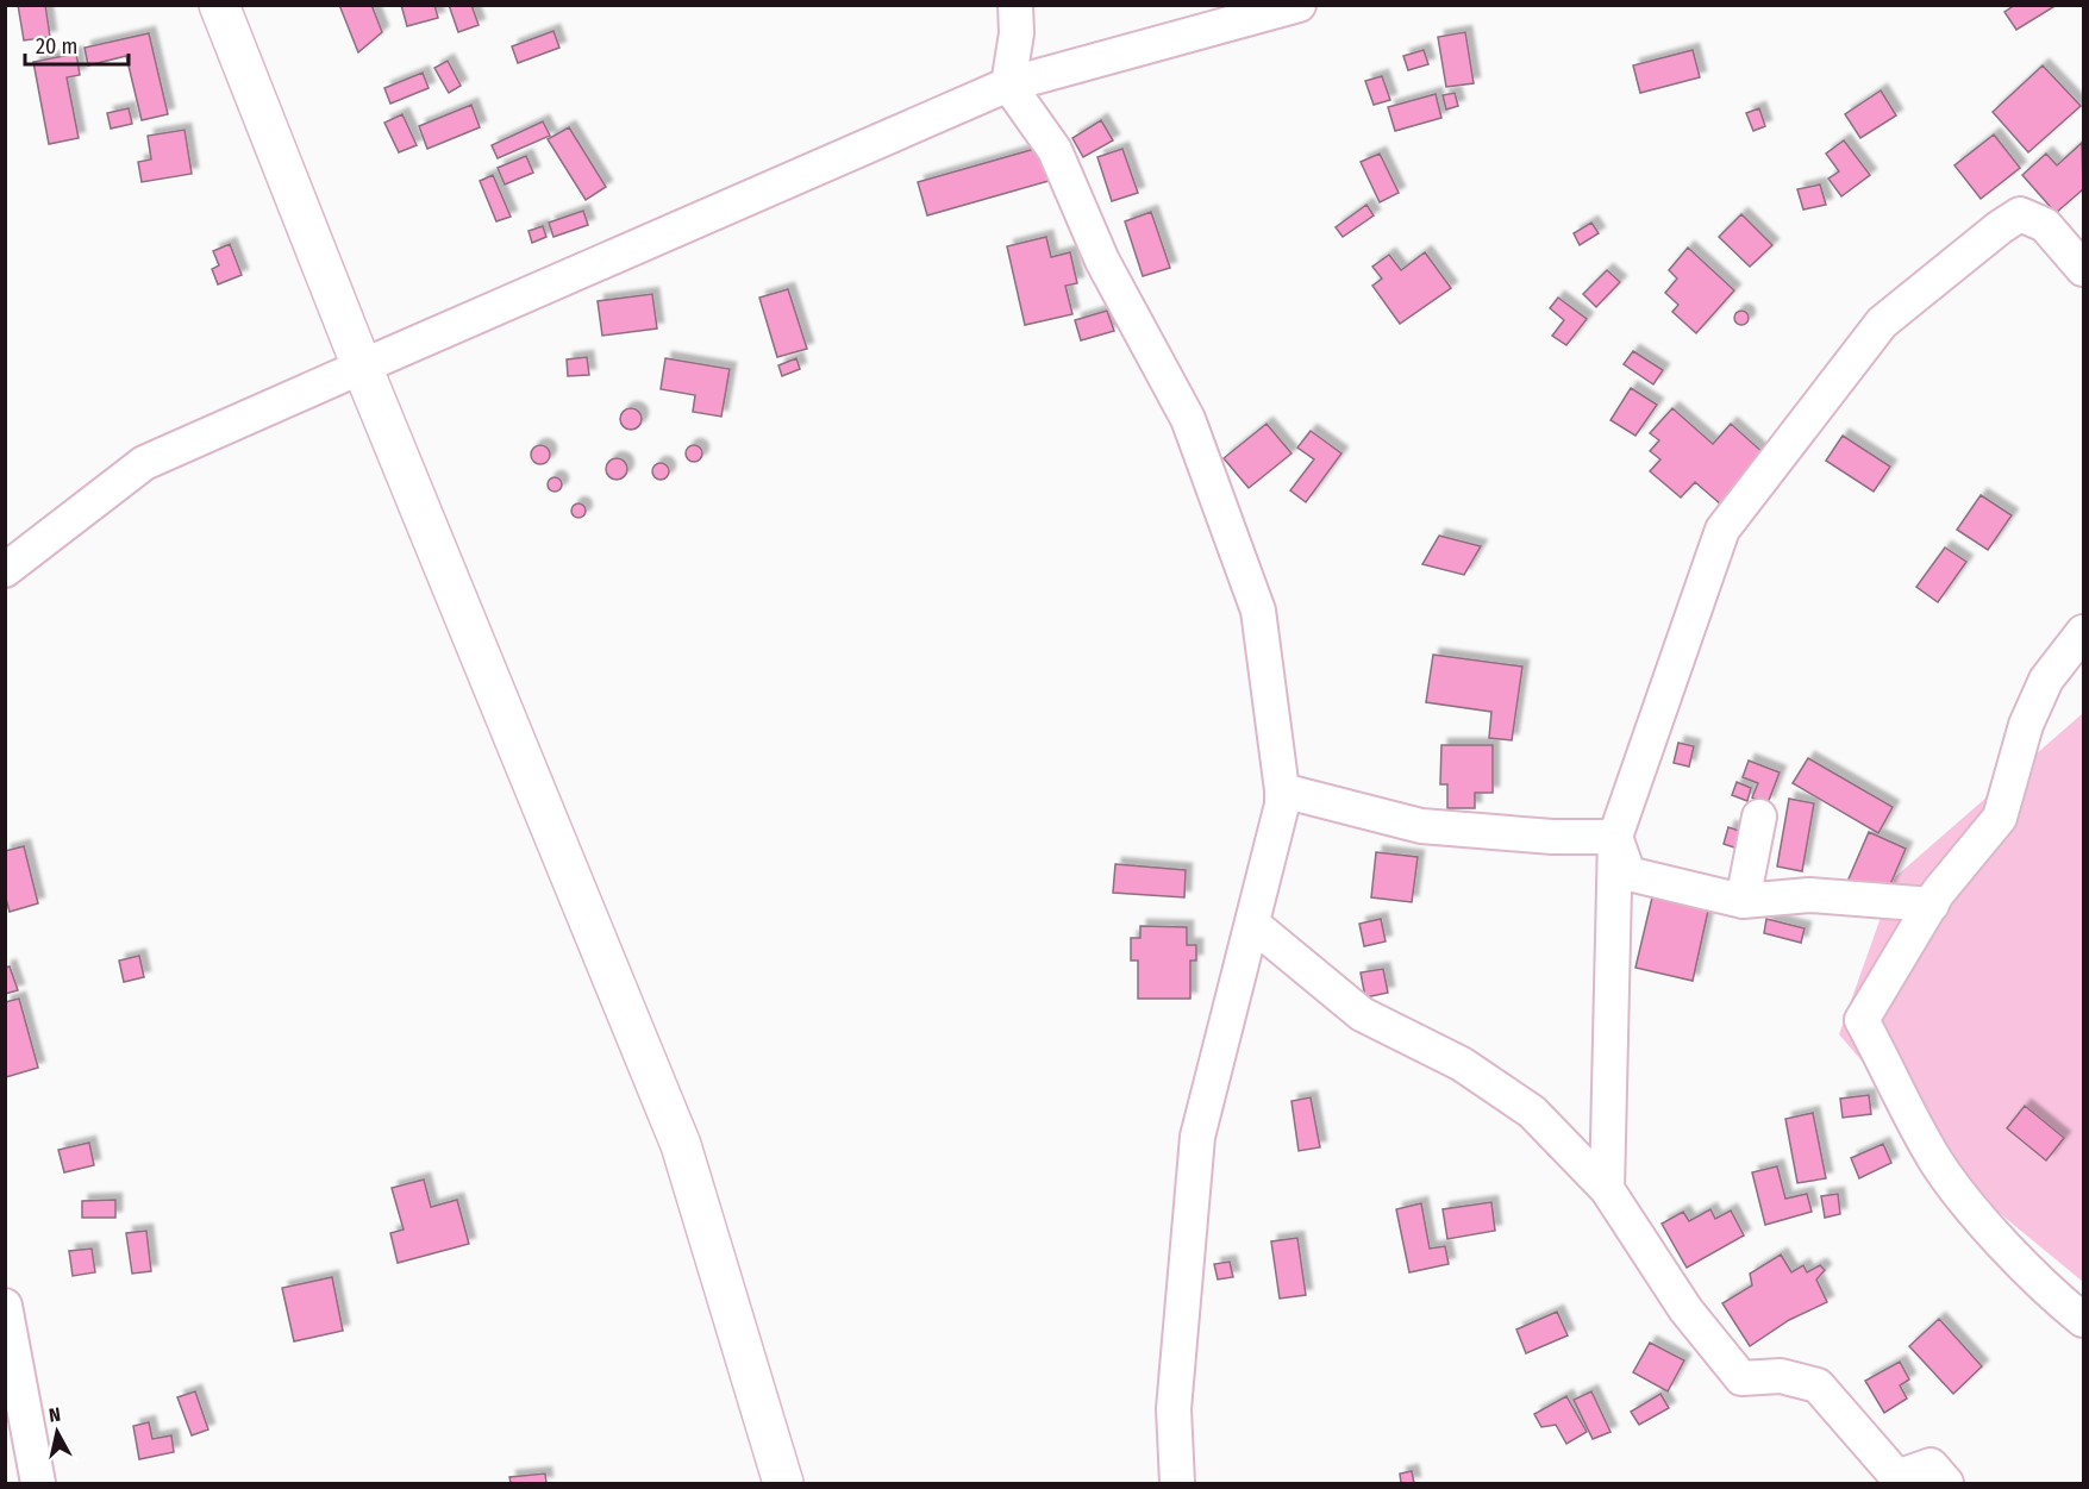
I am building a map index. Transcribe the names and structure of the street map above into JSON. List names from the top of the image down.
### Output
{
  "scale_bar": "20 m",
  "north": "top"
}
